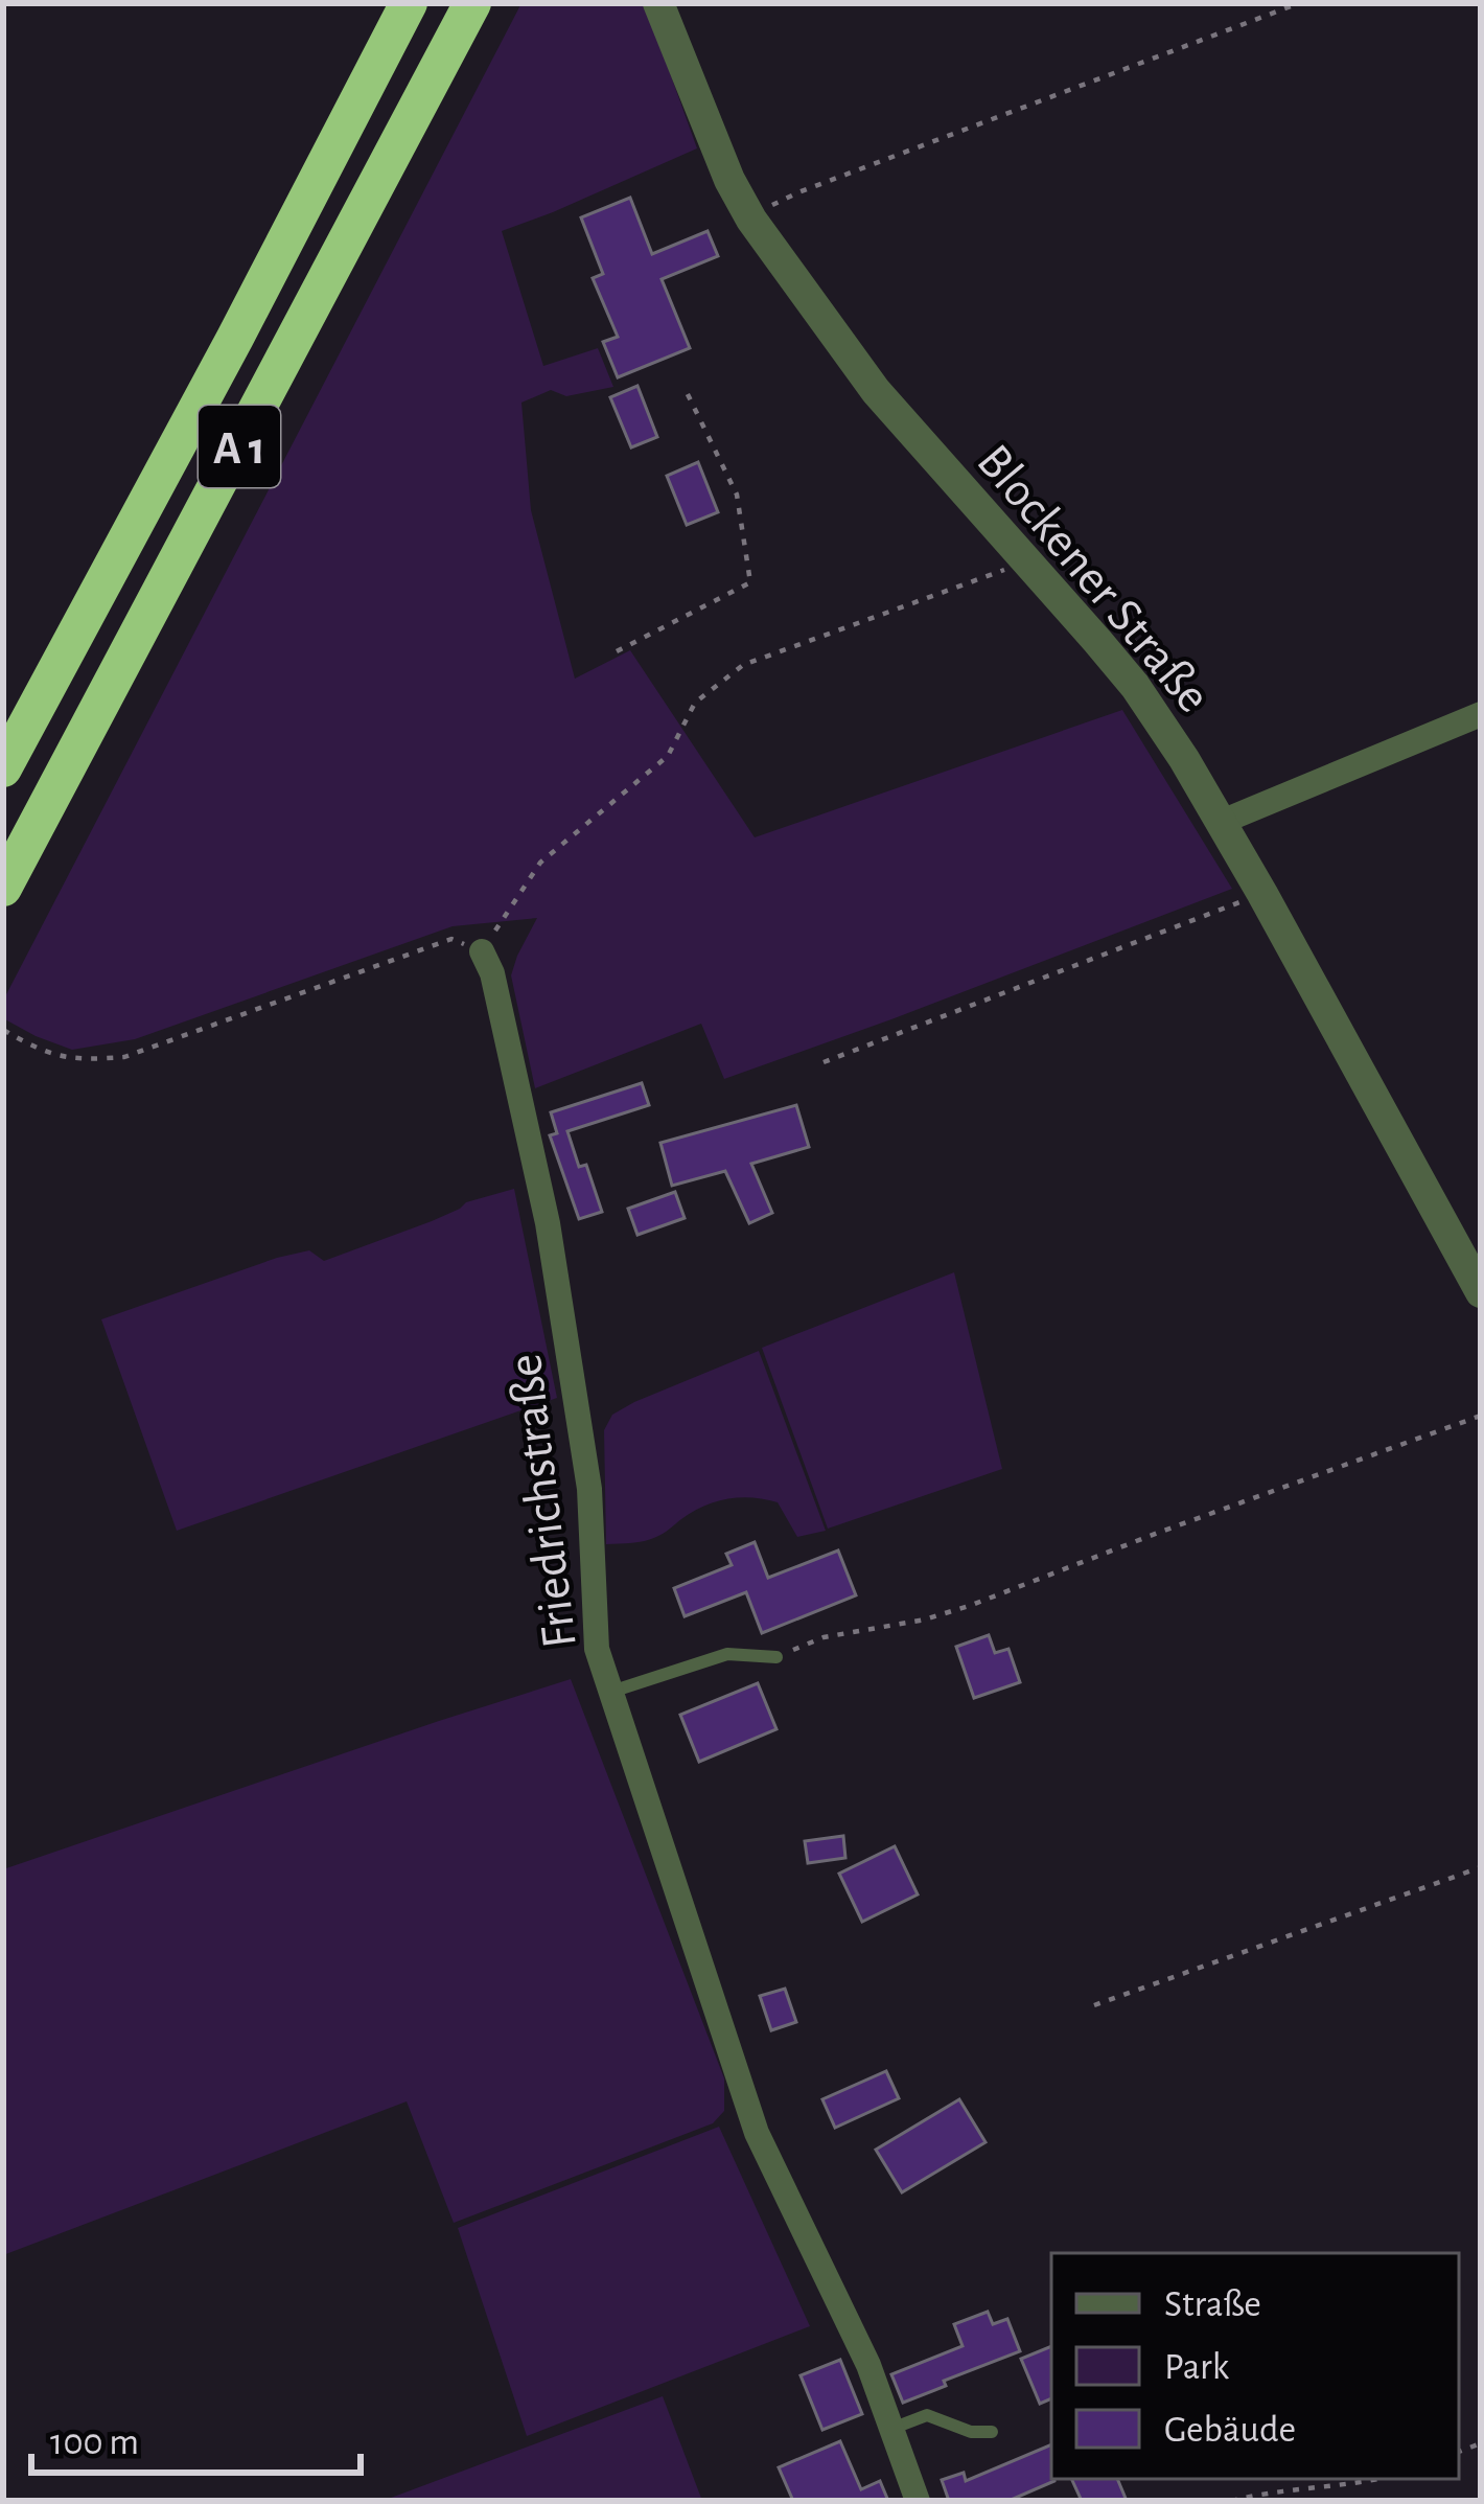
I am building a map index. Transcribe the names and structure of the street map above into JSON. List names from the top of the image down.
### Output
{
  "streets": {
    "highway": ["A 1"],
    "street": ["Blockener Straße", "Friedrichstraße"]
  },
  "legend": ["Straße", "Park", "Gebäude"],
  "scale_bar": "100 m"
}
